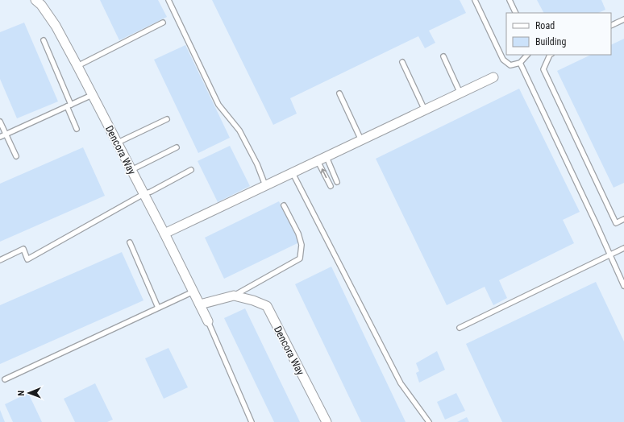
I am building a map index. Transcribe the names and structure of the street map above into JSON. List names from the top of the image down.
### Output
{
  "streets": {
    "street": ["Dencora Way"]
  },
  "legend": ["Road", "Building"],
  "north": "left"
}
